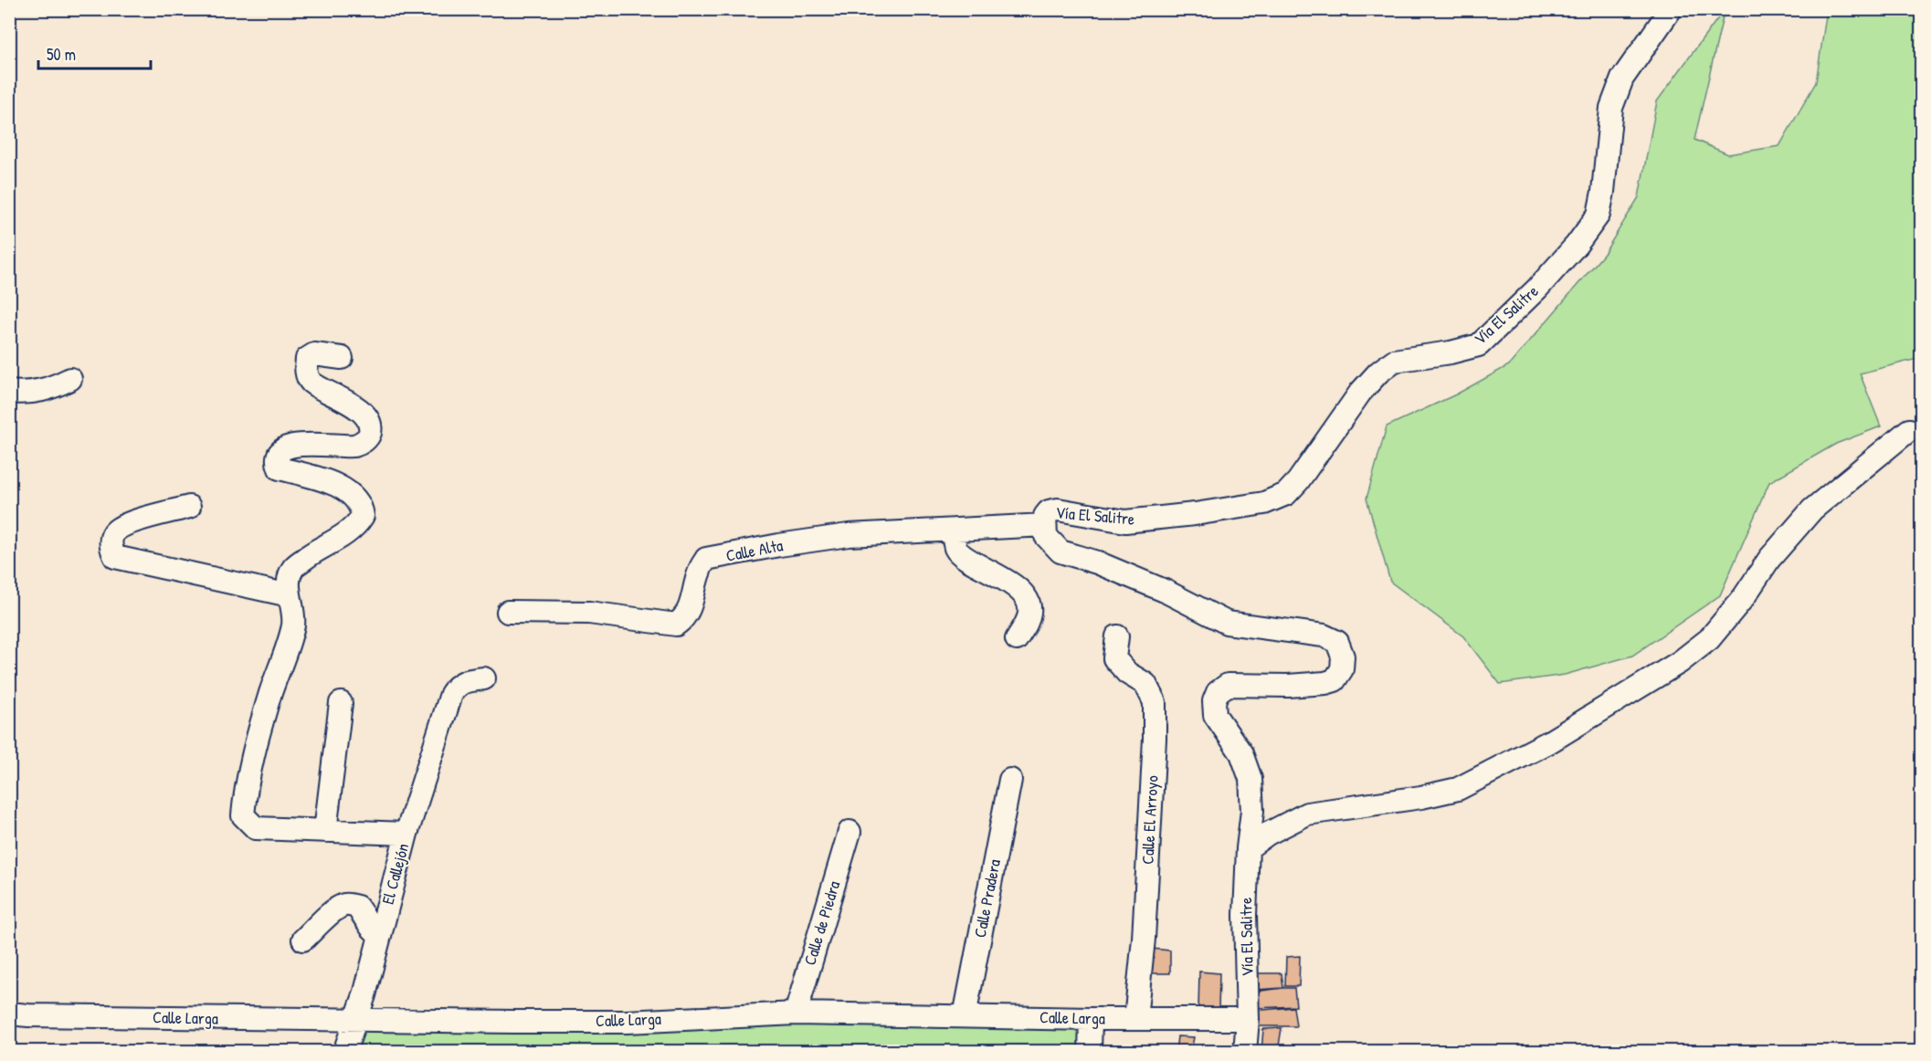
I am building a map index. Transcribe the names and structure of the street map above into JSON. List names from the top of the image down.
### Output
{
  "streets": {
    "street": [
      "Vía El Salitre",
      "Calle Alta",
      "Calle El Arroyo",
      "El Callejón",
      "Calle Pradera",
      "Calle de Piedra",
      "Calle Larga"
    ]
  },
  "crossings": [
    ["Vía El Salitre", "Calle Alta"],
    ["Vía El Salitre", "Calle Larga"],
    ["Calle El Arroyo", "Calle Larga"],
    ["El Callejón", "Calle Larga"],
    ["Calle Pradera", "Calle Larga"],
    ["Calle de Piedra", "Calle Larga"]
  ],
  "scale_bar": "50 m"
}
